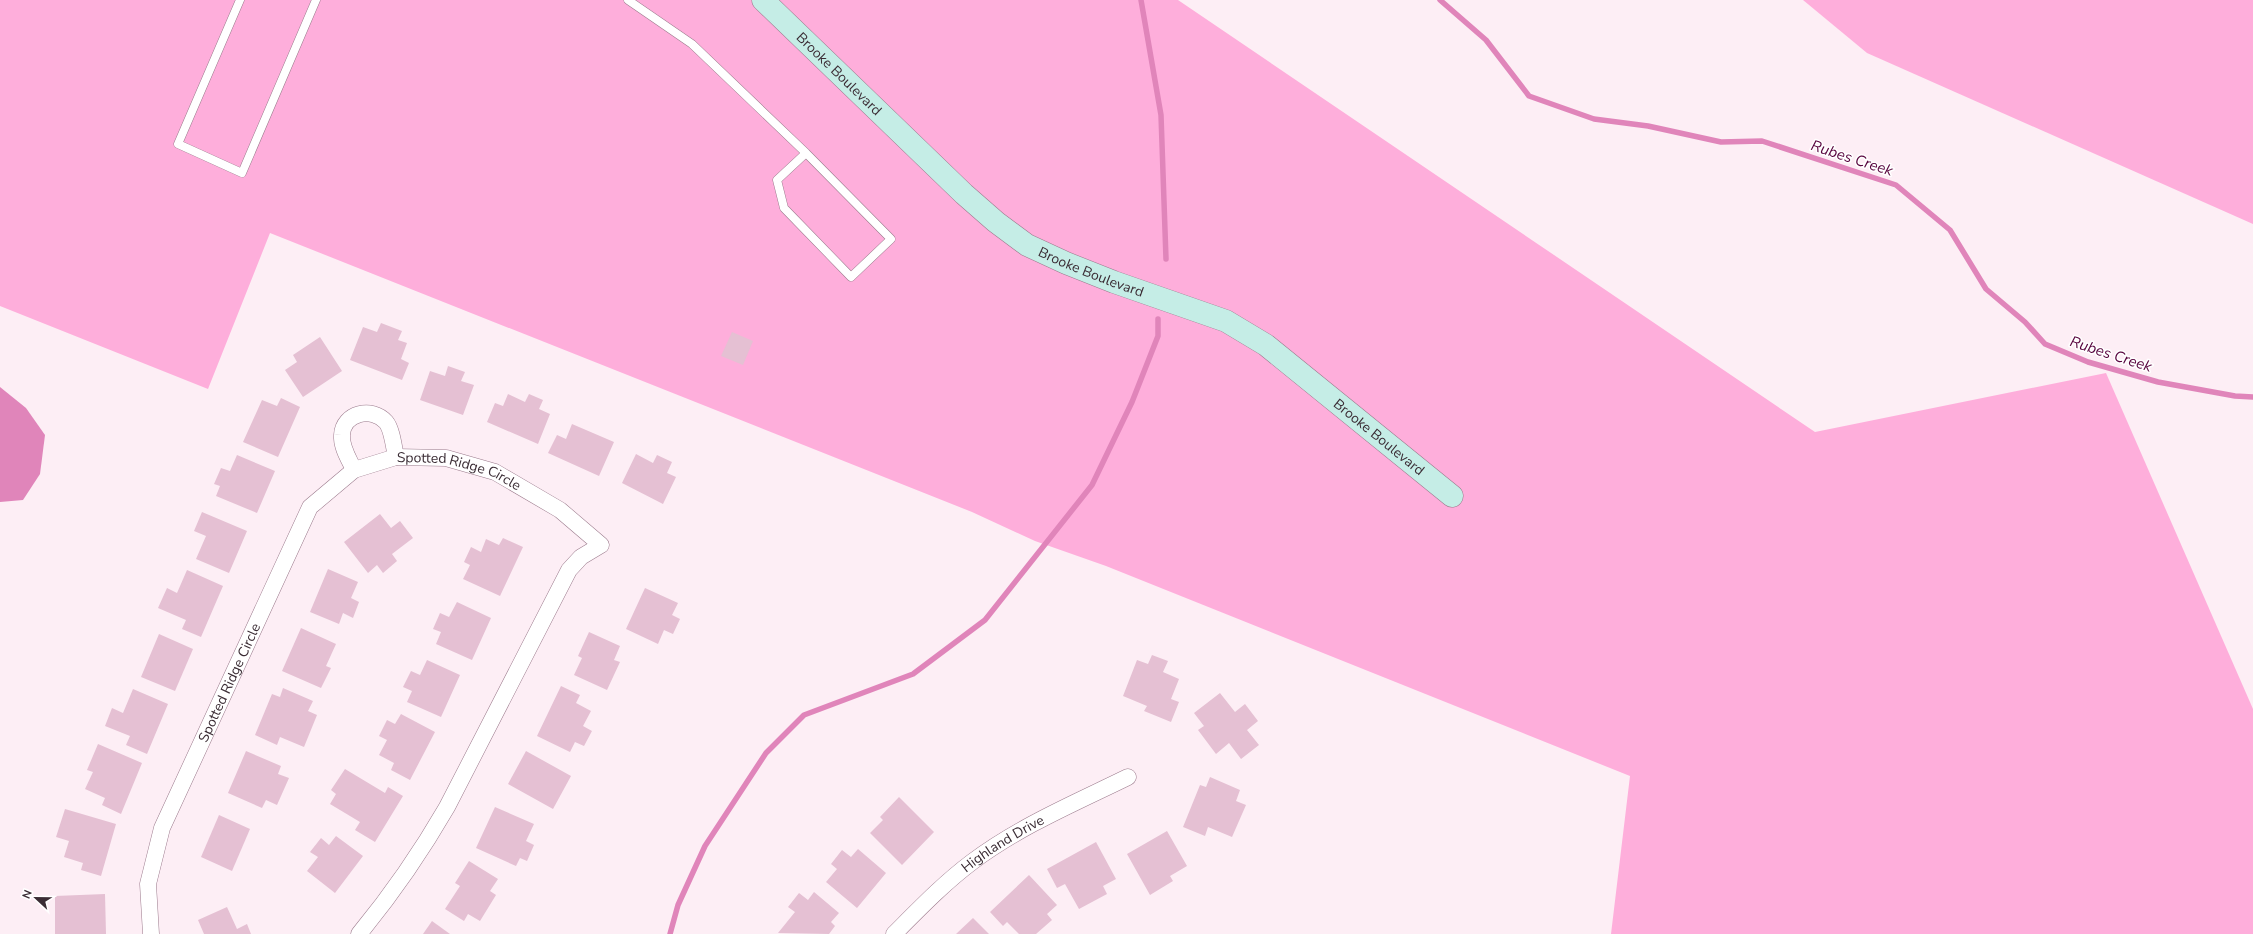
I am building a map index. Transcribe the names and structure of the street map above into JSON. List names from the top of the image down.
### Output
{
  "streets": {
    "street": ["Brooke Boulevard", "Spotted Ridge Circle", "Highland Drive"]
  },
  "water": ["Rubes Creek"],
  "north": "left"
}
